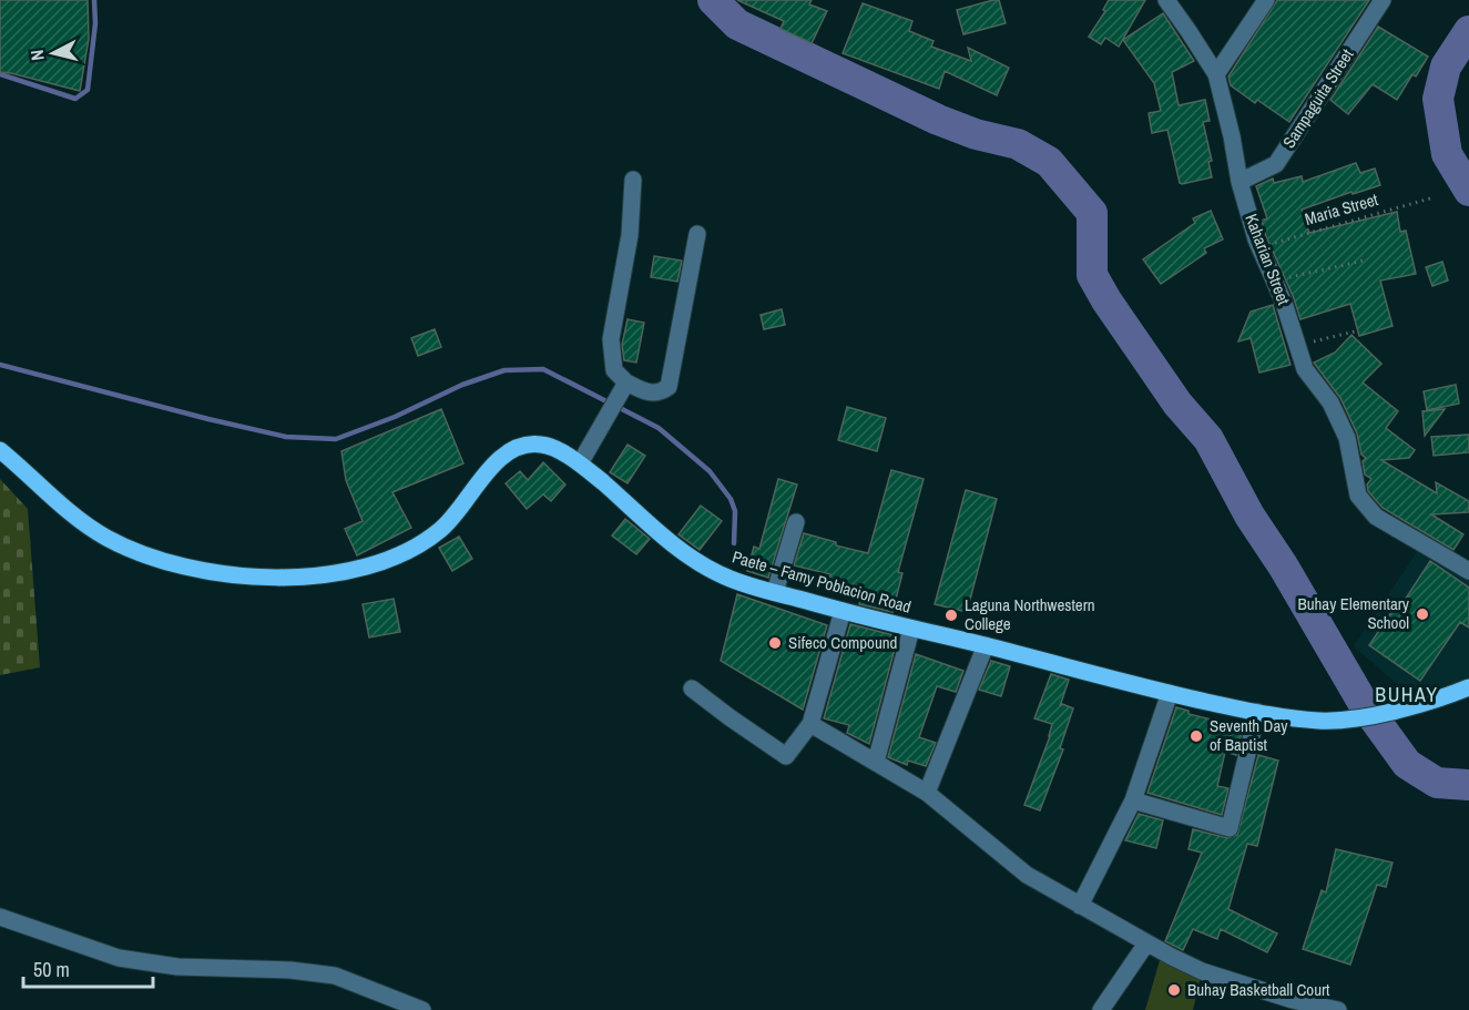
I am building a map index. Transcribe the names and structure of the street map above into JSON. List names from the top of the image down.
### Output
{
  "streets": {
    "main road": ["Paete – Famy Poblacion Road"],
    "street": ["Sampaguita Street", "Kaharian Street"],
    "path": ["Maria Street"]
  },
  "crossings": [
    ["Sampaguita Street", "Kaharian Street"],
    ["Maria Street", "Kaharian Street"]
  ],
  "districts": ["BUHAY"],
  "places": [
    "Buhay Elementary School",
    "Laguna Northwestern College",
    "Sifeco Compound",
    "Seventh Day of Baptist",
    "Buhay Basketball Court"
  ],
  "scale_bar": "50 m",
  "north": "left"
}
